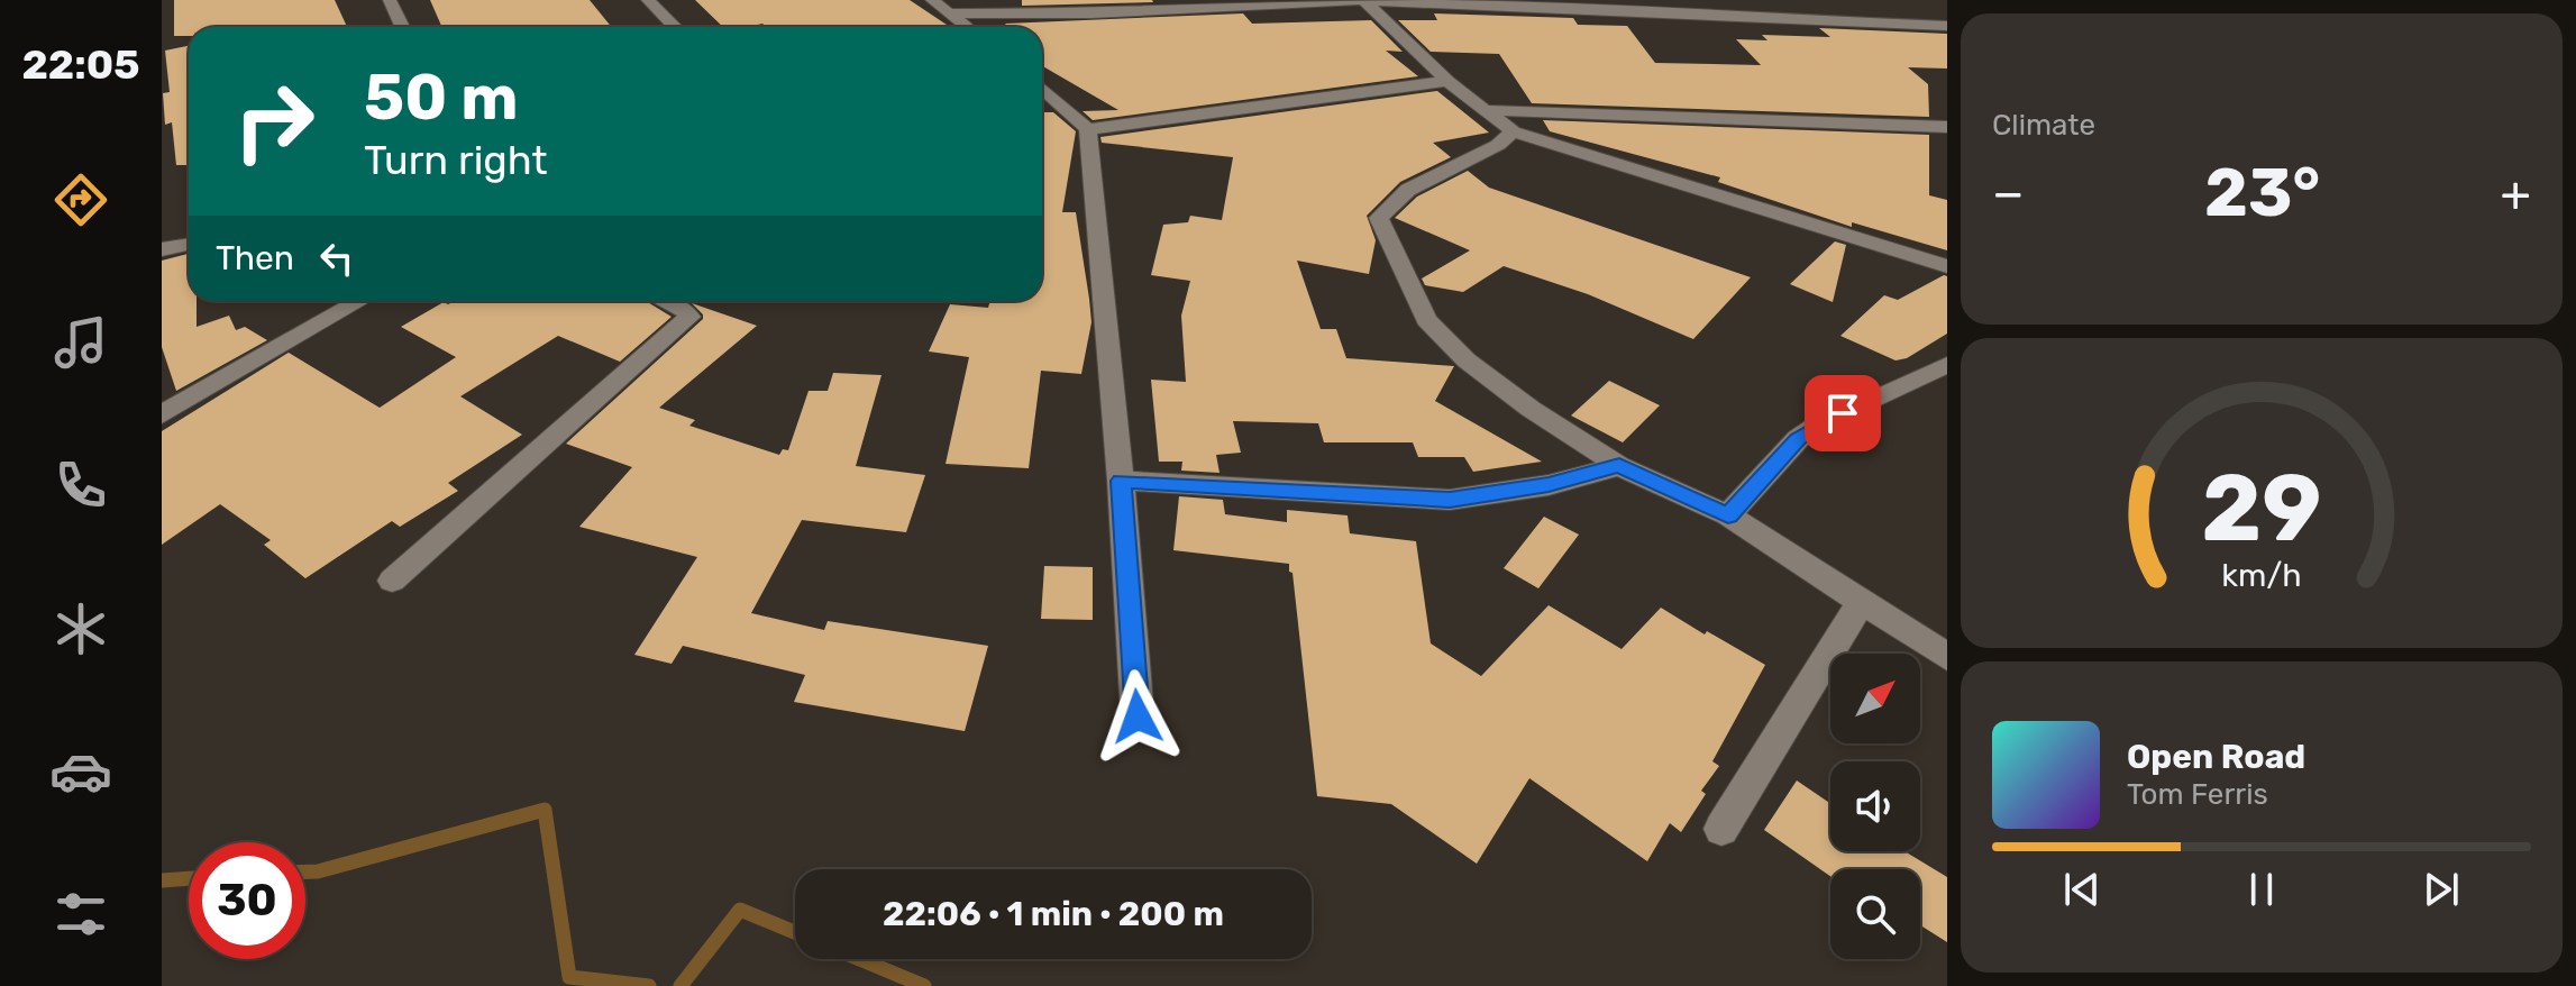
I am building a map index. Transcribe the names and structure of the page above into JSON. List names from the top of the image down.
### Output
{
  "north": "top right",
  "page": {
    "tabs": "22:05",
    "tile": "Climate",
    "turn": ["50 m", "Turn right"],
    "heat": ["−", "23°", "+"],
    "then": "Then",
    "song": ["Open Road", "Tom Ferris"],
    "limit": "30",
    "trip": "22:06 · 1 min · 200 m",
    "gauge": ["29", "km/h"]
  }
}
